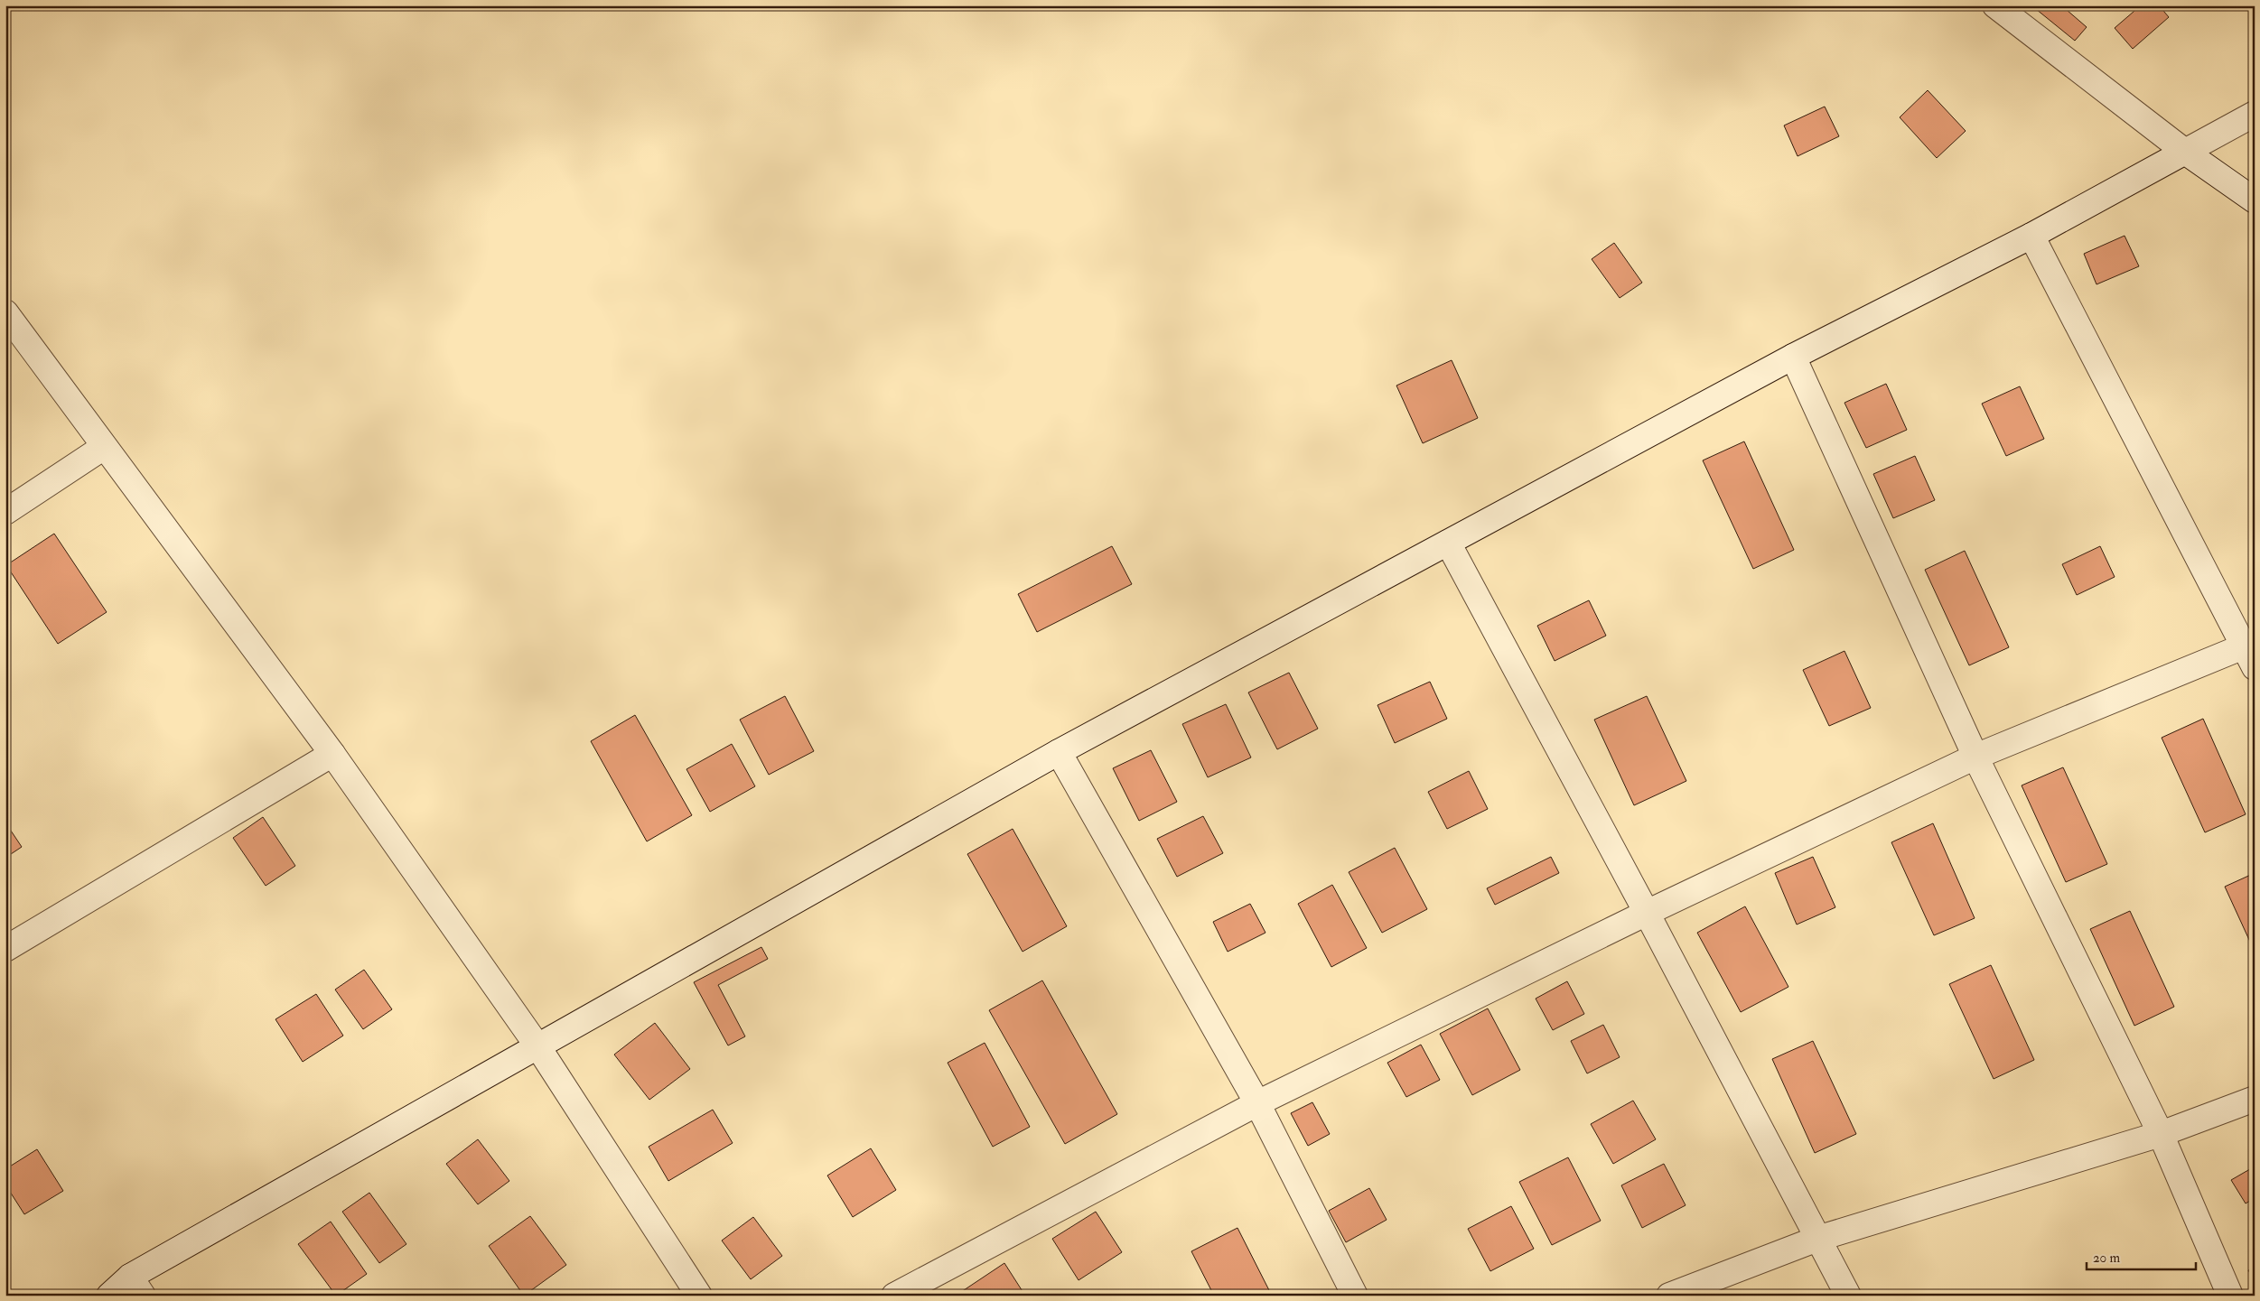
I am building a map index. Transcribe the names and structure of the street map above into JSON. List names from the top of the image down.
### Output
{
  "scale_bar": "20 m"
}
